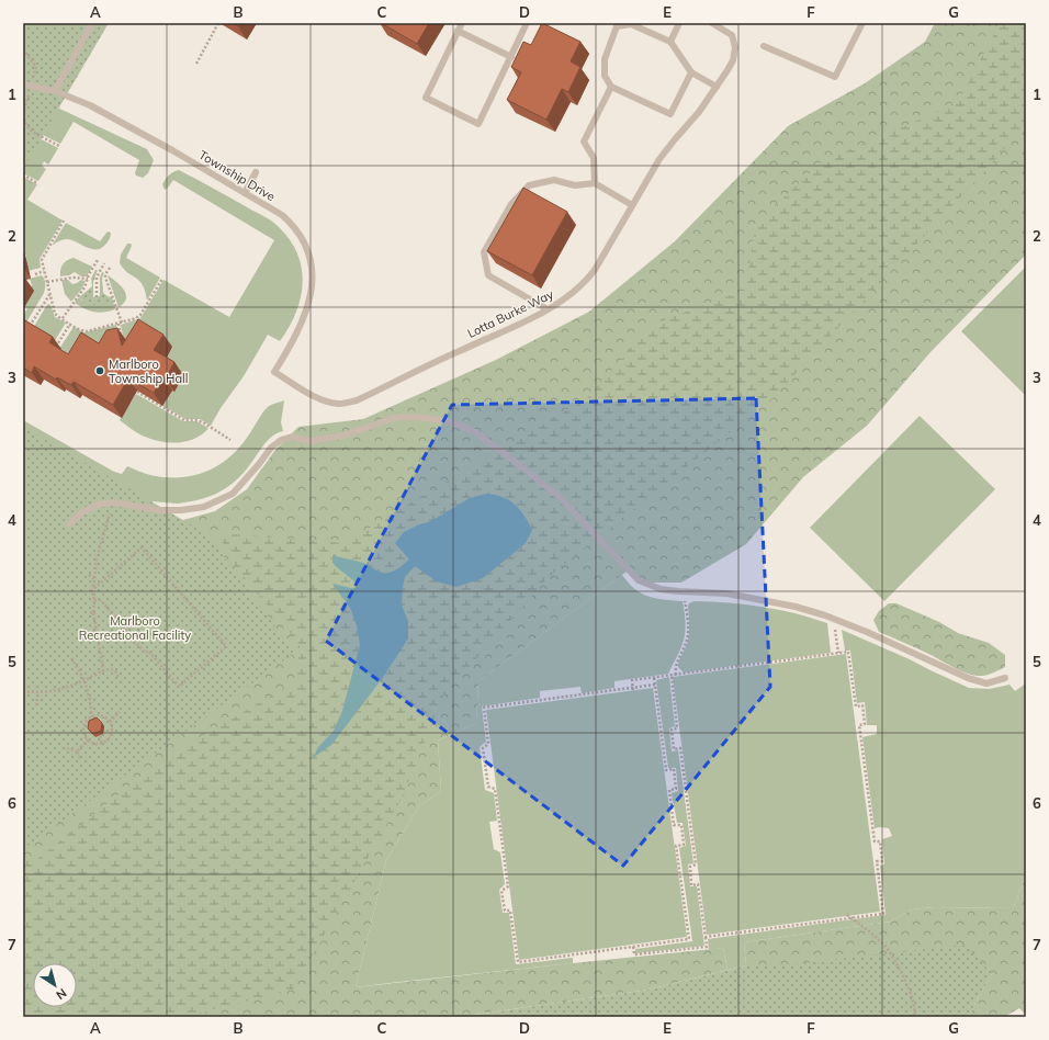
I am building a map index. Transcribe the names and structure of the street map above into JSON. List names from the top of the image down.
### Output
{
  "streets": {
    "lane": ["Township Drive", "Lotta Burke Way"]
  },
  "crossings": [
    ["Township Drive", "Lotta Burke Way"]
  ],
  "parks": ["Marlboro Recreational Facility"],
  "places": ["Marlboro Township Hall"],
  "north": "bottom right",
  "grid": {
    "columns": [
      "A",
      "B",
      "C",
      "D",
      "E",
      "F",
      "G"
    ],
    "rows": [
      "1",
      "2",
      "3",
      "4",
      "5",
      "6",
      "7"
    ]
  }
}
